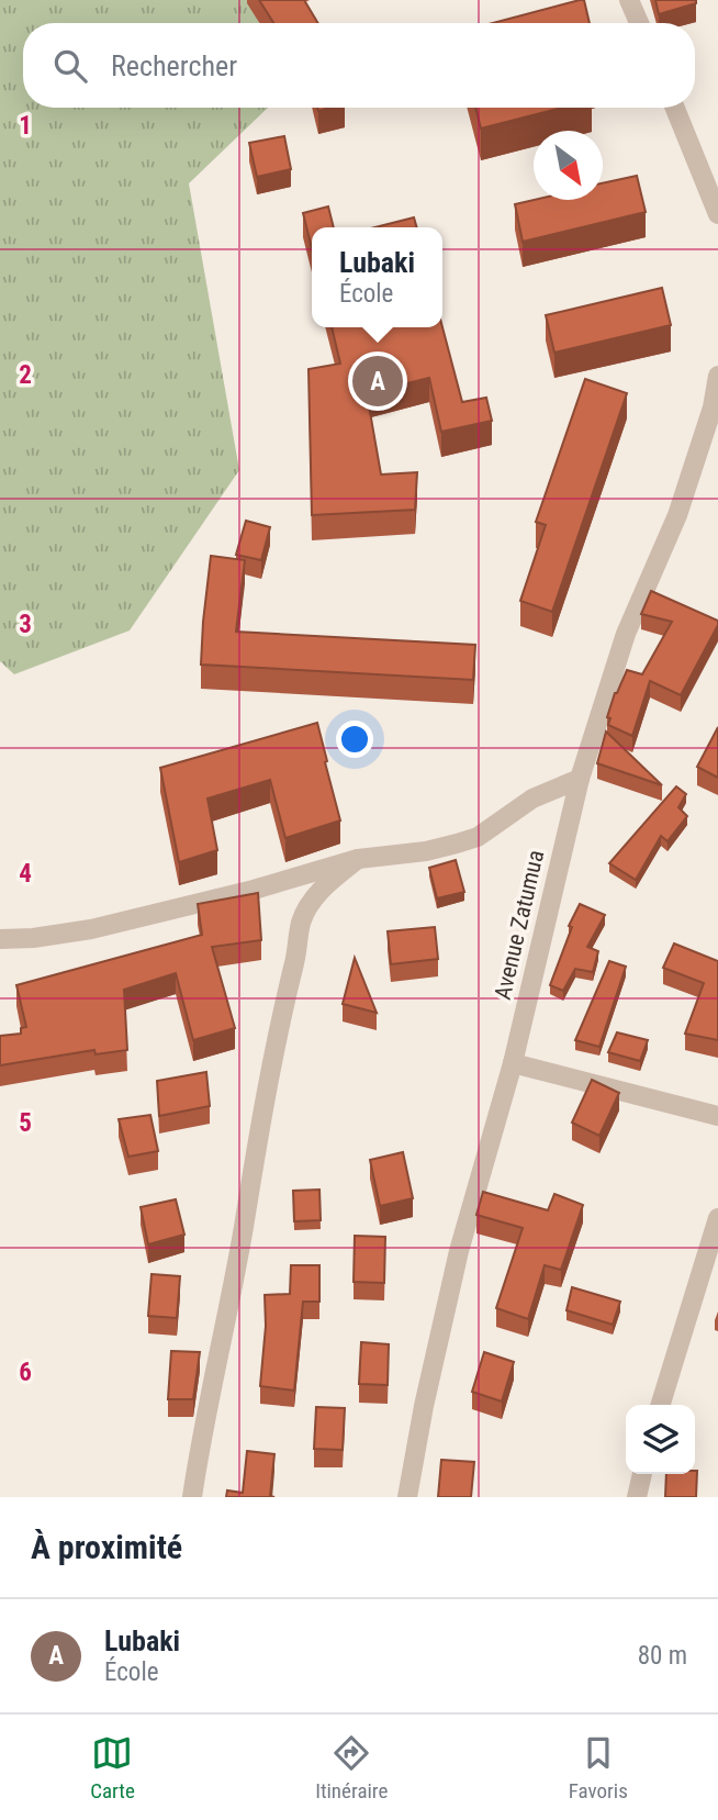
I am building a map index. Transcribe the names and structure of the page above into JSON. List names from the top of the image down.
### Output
{
  "streets": {
    "street": ["Avenue Zatumua"]
  },
  "north": "bottom right",
  "page": {
    "search": "Rechercher",
    "popup": ["Lubaki", "École"],
    "pins": "A",
    "heading": "À proximité",
    "list": [
      {
        "mark": "A",
        "name": "Lubaki",
        "note": "École",
        "value": "80 m"
      }
    ],
    "nav": ["Carte", "Itinéraire", "Favoris"]
  },
  "grid": {
    "rows": [
      "1",
      "2",
      "3",
      "4",
      "5",
      "6"
    ]
  }
}
